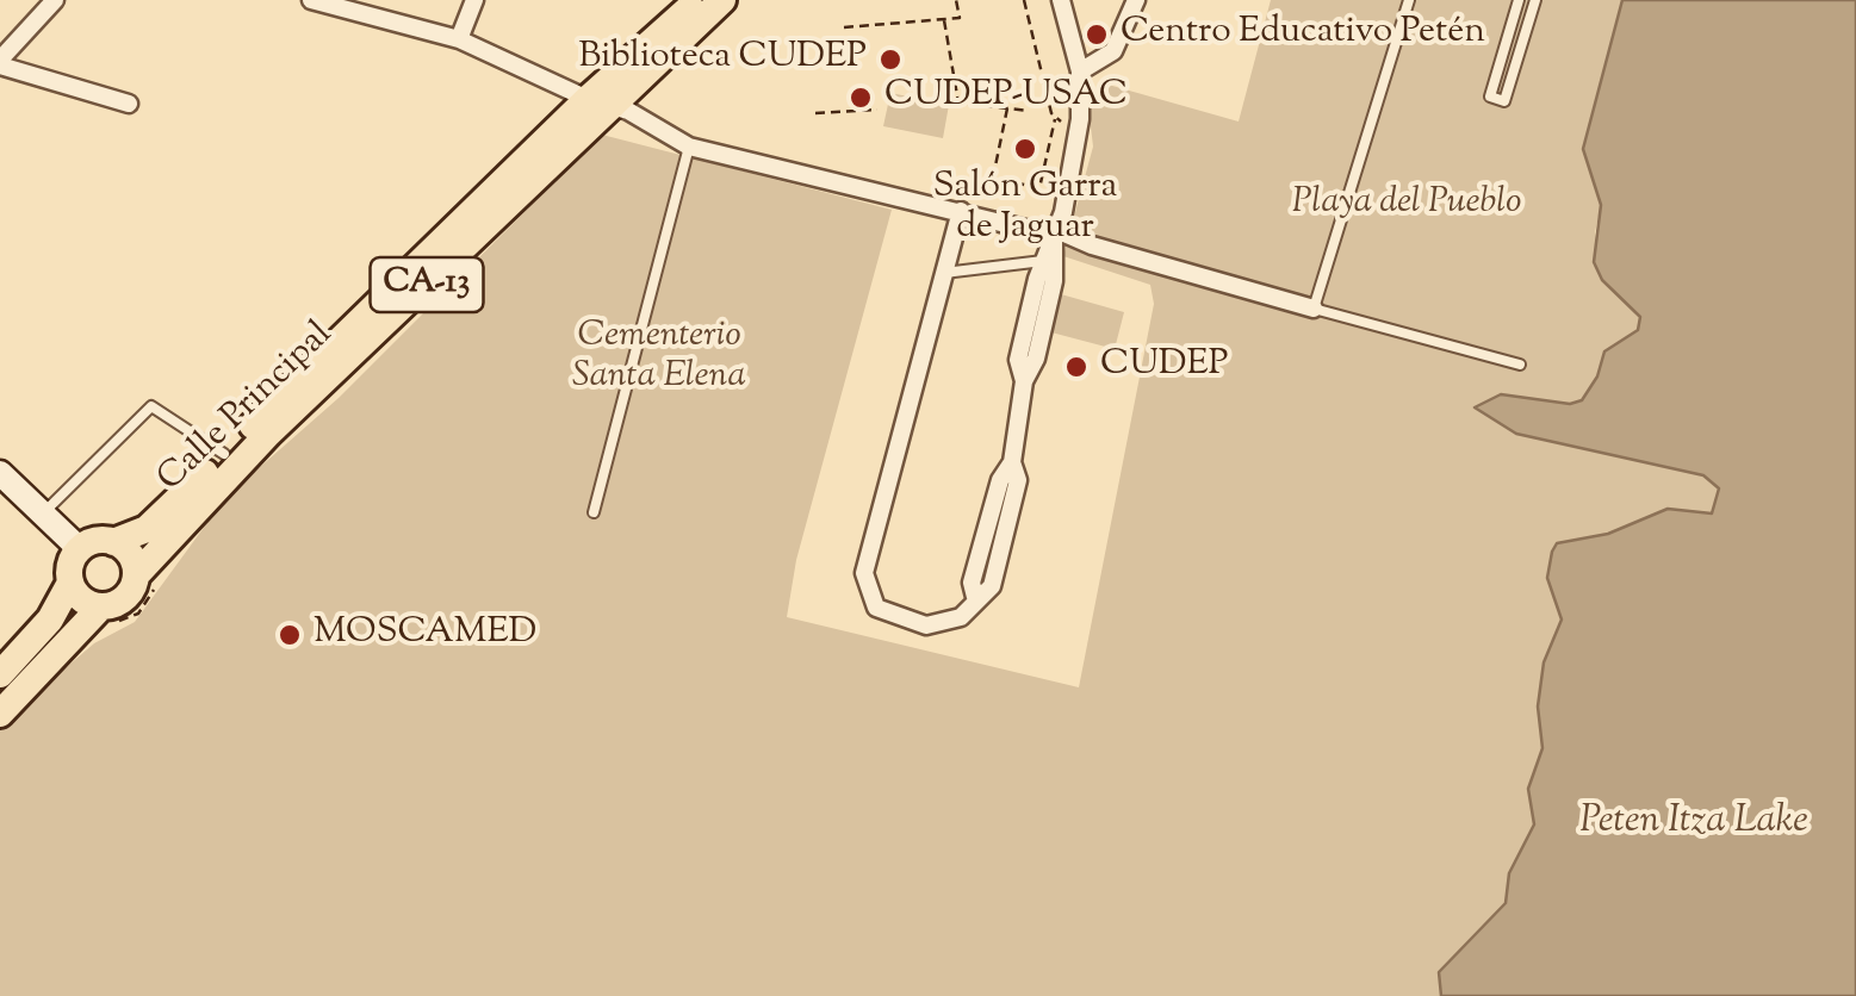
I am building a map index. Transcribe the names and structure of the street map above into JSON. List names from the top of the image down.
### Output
{
  "streets": {
    "main road": ["CA-13", "Calle Principal"]
  },
  "crossings": [
    ["CA-13", "Calle Principal"]
  ],
  "water": ["Peten Itza Lake"],
  "parks": ["Playa del Pueblo", "Cementerio Santa Elena"],
  "places": [
    "Centro Educativo Petén",
    "Biblioteca CUDEP",
    "CUDEP-USAC",
    "Salón Garra de Jaguar",
    "CUDEP",
    "MOSCAMED"
  ]
}
